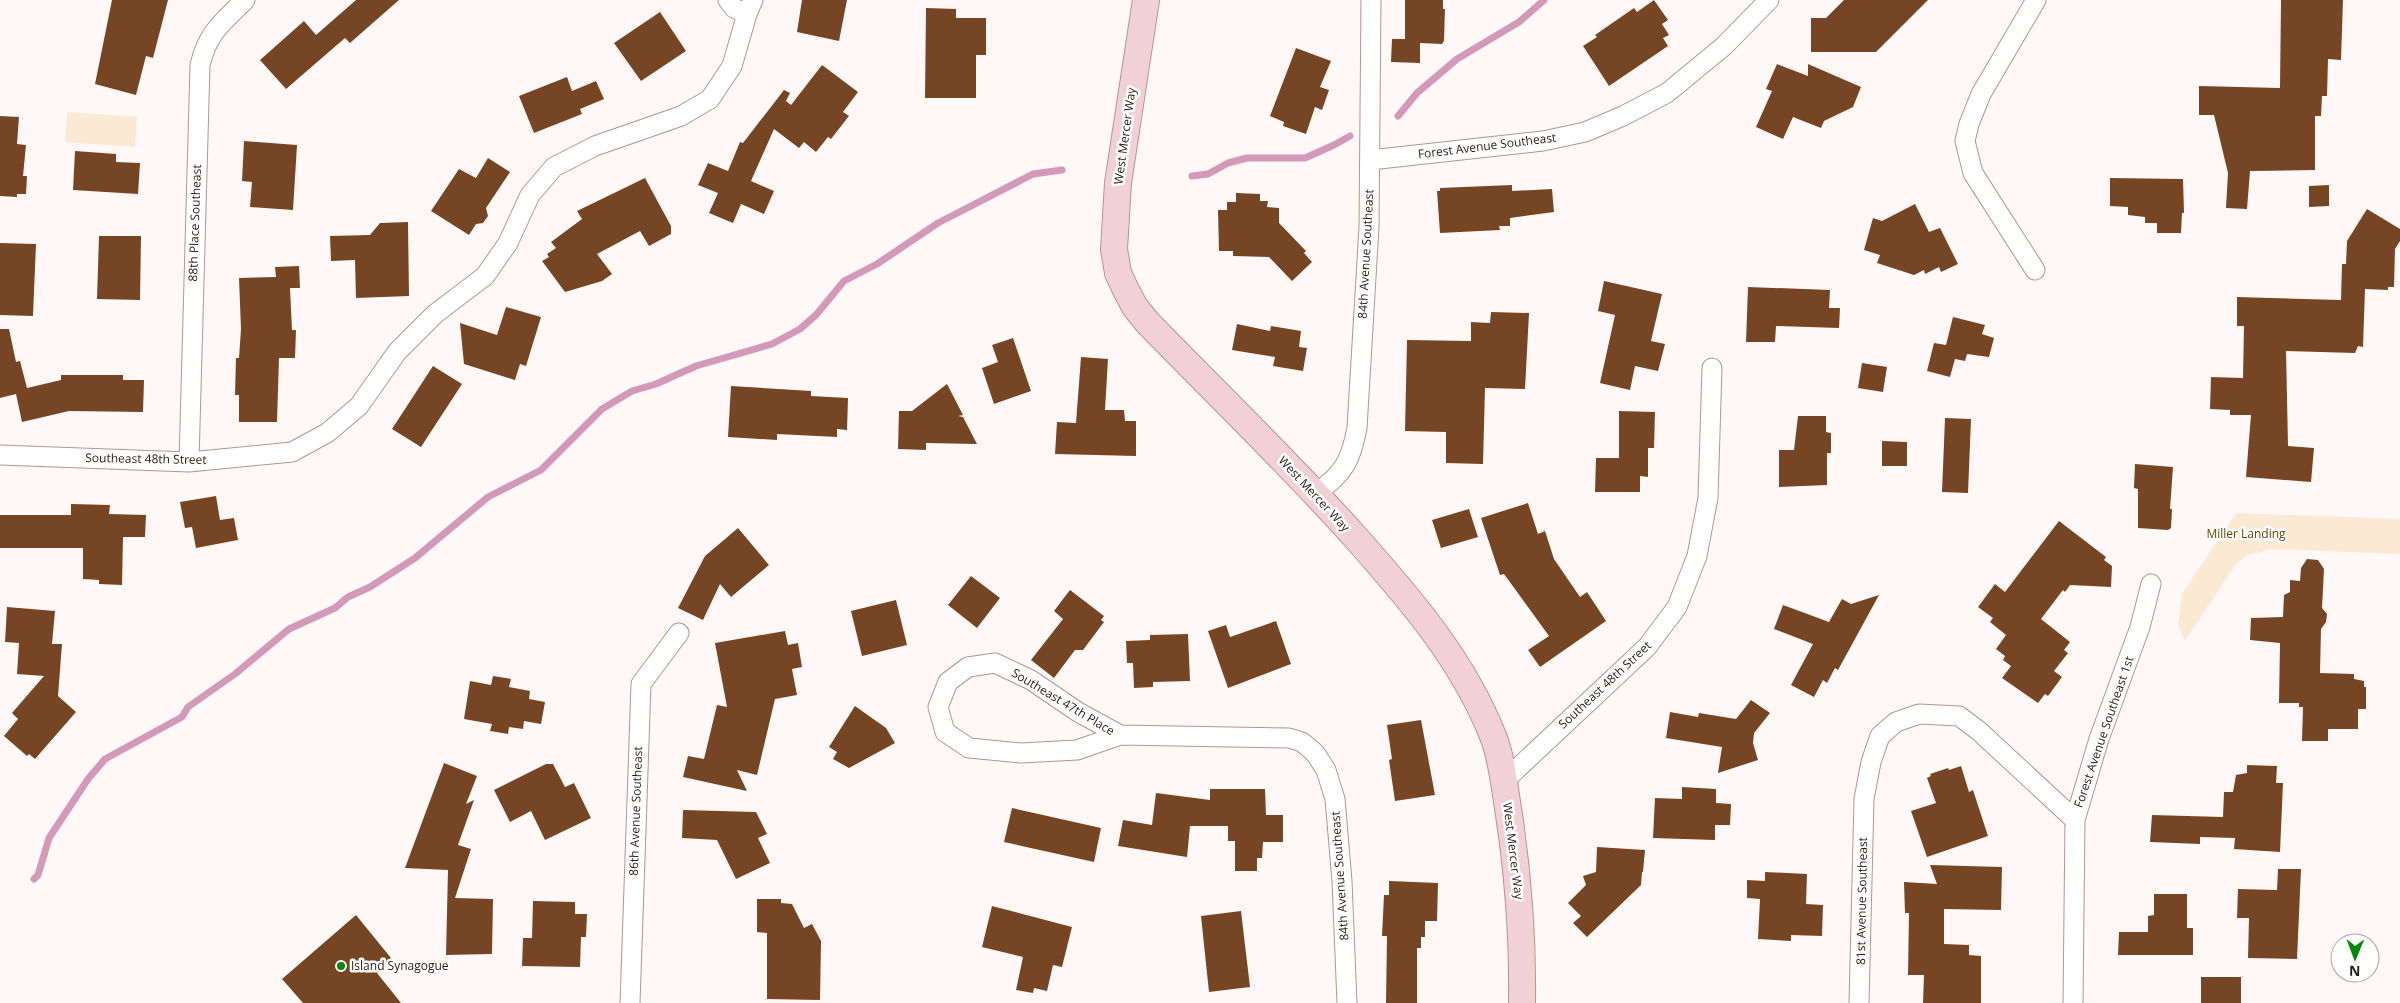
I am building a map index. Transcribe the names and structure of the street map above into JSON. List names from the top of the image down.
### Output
{
  "streets": {
    "street": [
      "West Mercer Way",
      "Forest Avenue Southeast",
      "88th Place Southeast",
      "84th Avenue Southeast",
      "Southeast 48th Street",
      "Southeast 47th Place",
      "Forest Avenue Southeast 1st",
      "86th Avenue Southeast",
      "81st Avenue Southeast"
    ]
  },
  "crossings": [
    ["West Mercer Way", "84th Avenue Southeast"],
    ["West Mercer Way", "Southeast 48th Street"],
    ["Forest Avenue Southeast", "84th Avenue Southeast"],
    ["88th Place Southeast", "Southeast 48th Street"],
    ["84th Avenue Southeast", "Southeast 47th Place"],
    ["Forest Avenue Southeast 1st", "81st Avenue Southeast"]
  ],
  "parks": ["Miller Landing"],
  "places": ["Island Synagogue"],
  "north": "bottom"
}
